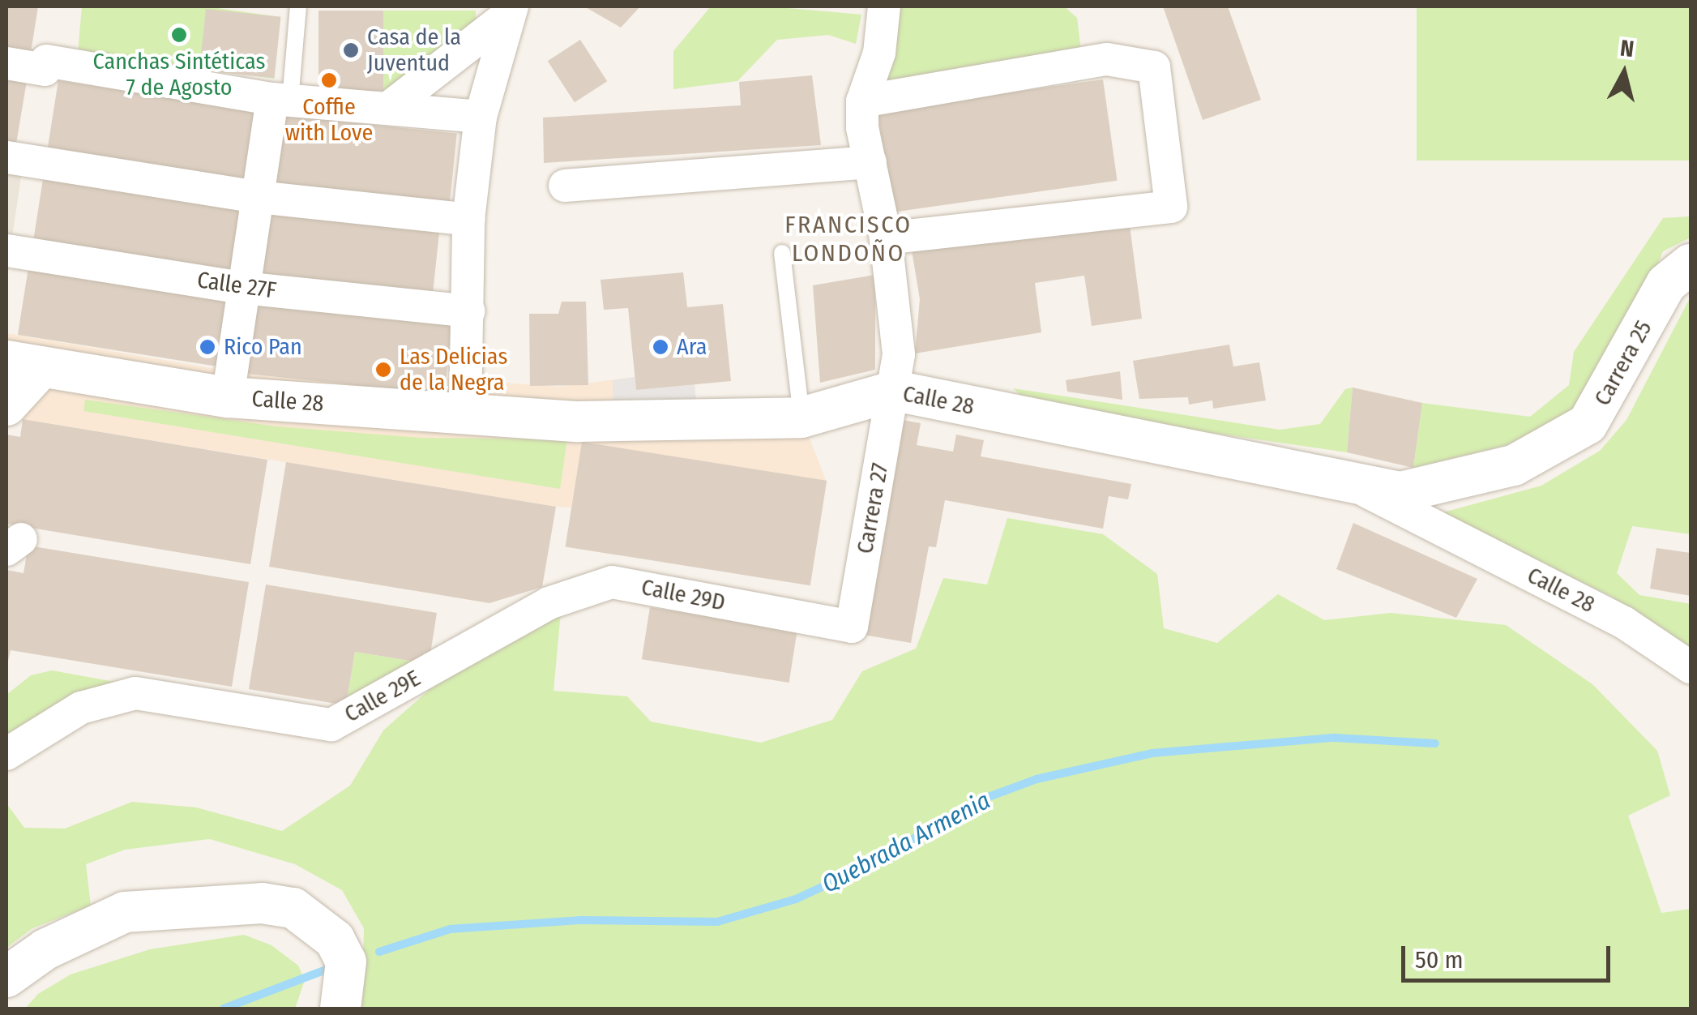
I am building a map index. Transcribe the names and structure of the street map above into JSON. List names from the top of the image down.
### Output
{
  "streets": {
    "street": [
      "Calle 27F",
      "Carrera 25",
      "Calle 28",
      "Carrera 27",
      "Calle 29D",
      "Calle 29E"
    ]
  },
  "crossings": [
    ["Carrera 25", "Calle 28"],
    ["Calle 28", "Carrera 27"],
    ["Carrera 27", "Calle 29D"],
    ["Calle 29D", "Calle 29E"]
  ],
  "districts": ["FRANCISCO LONDOÑO"],
  "water": ["Quebrada Armenia"],
  "places": [
    "Canchas Sintéticas 7 de Agosto",
    "Casa de la Juventud",
    "Coffie with Love",
    "Rico Pan",
    "Ara",
    "Las Delicias de la Negra"
  ],
  "scale_bar": "50 m",
  "north": "top"
}
